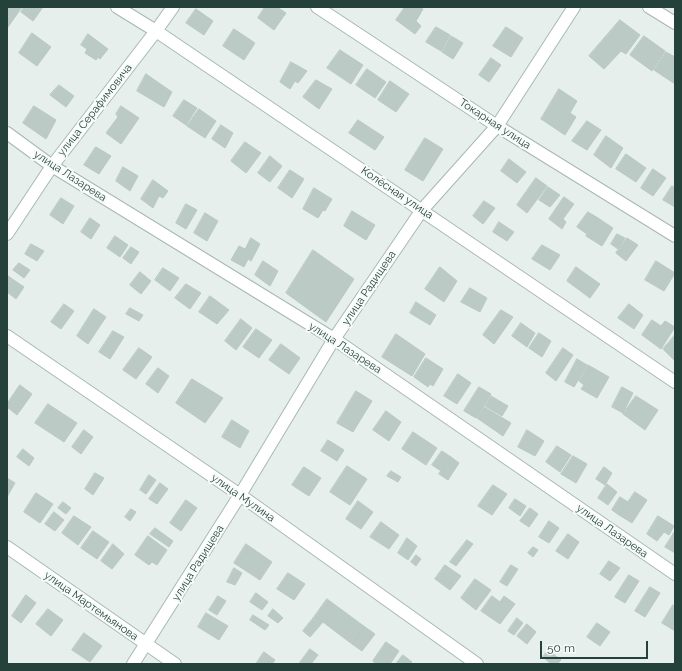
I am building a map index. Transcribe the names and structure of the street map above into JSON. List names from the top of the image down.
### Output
{
  "streets": {
    "street": [
      "улица Серафимовича",
      "Токарная улица",
      "улица Лазарева",
      "Колёсная улица",
      "улица Радищева",
      "улица Мулина",
      "улица Мартемьянова"
    ]
  },
  "crossings": [
    ["улица Серафимовича", "улица Лазарева"],
    ["улица Серафимовича", "Колёсная улица"],
    ["Токарная улица", "улица Радищева"],
    ["улица Лазарева", "улица Радищева"],
    ["Колёсная улица", "улица Радищева"],
    ["улица Радищева", "улица Мулина"],
    ["улица Радищева", "улица Мартемьянова"]
  ],
  "scale_bar": "50 m"
}
